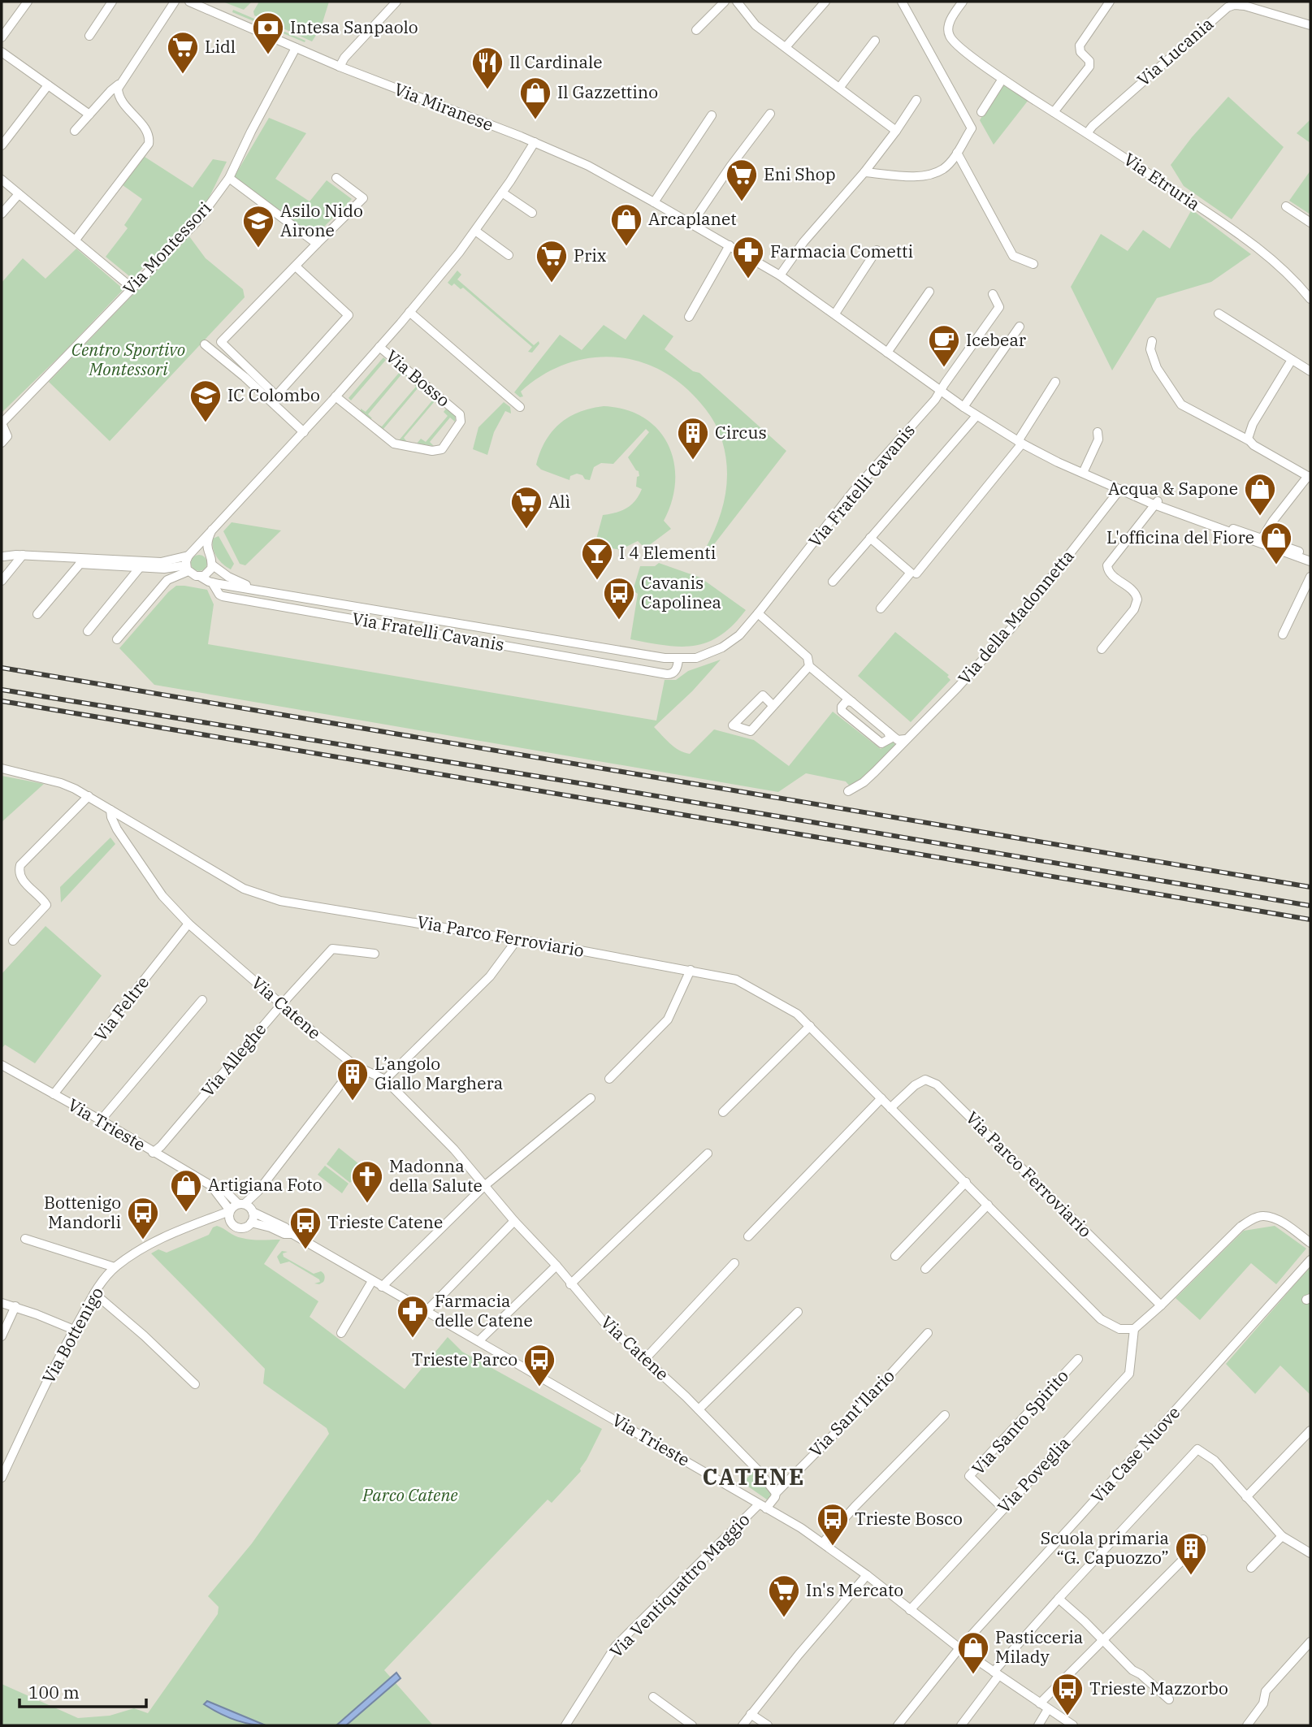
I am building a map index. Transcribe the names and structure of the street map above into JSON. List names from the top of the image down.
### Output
{
  "streets": {
    "street": [
      "Via Lucania",
      "Via Miranese",
      "Via Etruria",
      "Via Montessori",
      "Via Bosso",
      "Via Fratelli Cavanis",
      "Via della Madonnetta",
      "Via Parco Ferroviario",
      "Via Catene",
      "Via Feltre",
      "Via Alleghe",
      "Via Trieste",
      "Via Bottenigo",
      "Via Sant'Ilario",
      "Via Santo Spirito",
      "Via Case Nuove",
      "Via Poveglia",
      "Via Ventiquattro Maggio"
    ]
  },
  "crossings": [
    ["Via Lucania", "Via Etruria"],
    ["Via Miranese", "Via Montessori"],
    ["Via Miranese", "Via Bosso"],
    ["Via Miranese", "Via Fratelli Cavanis"],
    ["Via Miranese", "Via della Madonnetta"],
    ["Via Bosso", "Via Fratelli Cavanis"],
    ["Via Parco Ferroviario", "Via Catene"],
    ["Via Parco Ferroviario", "Via Poveglia"],
    ["Via Catene", "Via Feltre"],
    ["Via Catene", "Via Alleghe"],
    ["Via Catene", "Via Sant'Ilario"],
    ["Via Feltre", "Via Trieste"],
    ["Via Alleghe", "Via Trieste"],
    ["Via Trieste", "Via Bottenigo"],
    ["Via Trieste", "Via Case Nuove"],
    ["Via Trieste", "Via Poveglia"],
    ["Via Trieste", "Via Ventiquattro Maggio"],
    ["Via Santo Spirito", "Via Poveglia"]
  ],
  "districts": ["CATENE"],
  "parks": ["Centro Sportivo Montessori", "Parco Catene"],
  "places": {
    "bank": ["Intesa Sanpaolo"],
    "supermarket": [
      "Lidl",
      "Eni Shop",
      "Prix",
      "Alì",
      "In's Mercato"
    ],
    "restaurant": ["Il Cardinale"],
    "shop": [
      "Il Gazzettino",
      "Arcaplanet",
      "Acqua & Sapone",
      "L'officina del Fiore",
      "Artigiana Foto",
      "Pasticceria Milady"
    ],
    "school or university": ["Asilo Nido Airone", "IC Colombo"],
    "pharmacy": ["Farmacia Cometti", "Farmacia delle Catene"],
    "cafe": ["Icebear"],
    "building": ["Circus", "L’angolo Giallo Marghera", "Scuola primaria “G. Capuozzo”"],
    "bar": ["I 4 Elementi"],
    "bus stop": [
      "Cavanis Capolinea",
      "Bottenigo Mandorli",
      "Trieste Catene",
      "Trieste Parco",
      "Trieste Bosco",
      "Trieste Mazzorbo"
    ],
    "church": ["Madonna della Salute"]
  },
  "scale_bar": "100 m"
}
